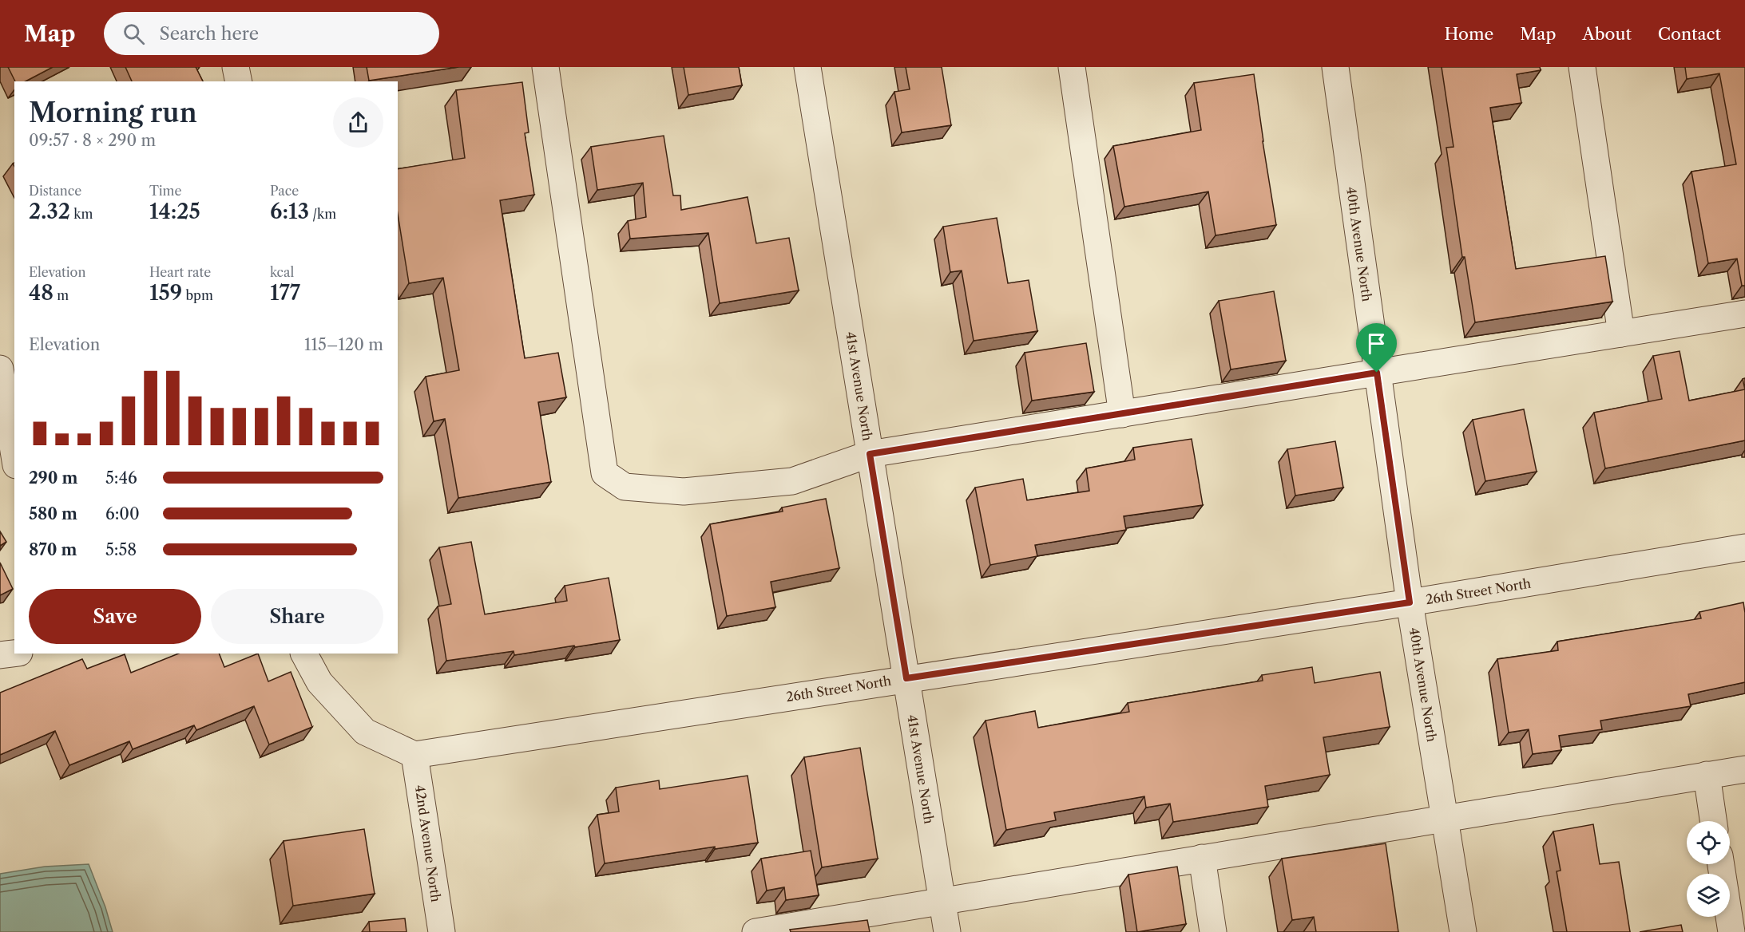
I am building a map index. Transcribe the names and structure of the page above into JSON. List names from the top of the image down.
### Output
{
  "streets": {
    "street": [
      "40th Avenue North",
      "41st Avenue North",
      "26th Street North",
      "42nd Avenue North"
    ]
  },
  "crossings": [
    ["40th Avenue North", "26th Street North"],
    ["41st Avenue North", "26th Street North"],
    ["26th Street North", "42nd Avenue North"]
  ],
  "page": {
    "header": "Map",
    "search": "Search here",
    "nav": [
      "Home",
      "Map",
      "About",
      "Contact"
    ],
    "heading": ["Morning run", "09:57 · 8 × 290 m"],
    "stats": [
      ["Distance", "2.32 km"],
      ["Time", "14:25"],
      ["Pace", "6:13 /km"],
      ["Elevation", "48 m"],
      ["Heart rate", "159 bpm"],
      ["kcal", "177"]
    ],
    "chart": ["Elevation", "115–120 m"],
    "list": [
      {
        "name": "290 m",
        "note": "5:46"
      },
      {
        "name": "580 m",
        "note": "6:00"
      },
      {
        "name": "870 m",
        "note": "5:58"
      }
    ],
    "buttons": ["Save", "Share"]
  }
}
